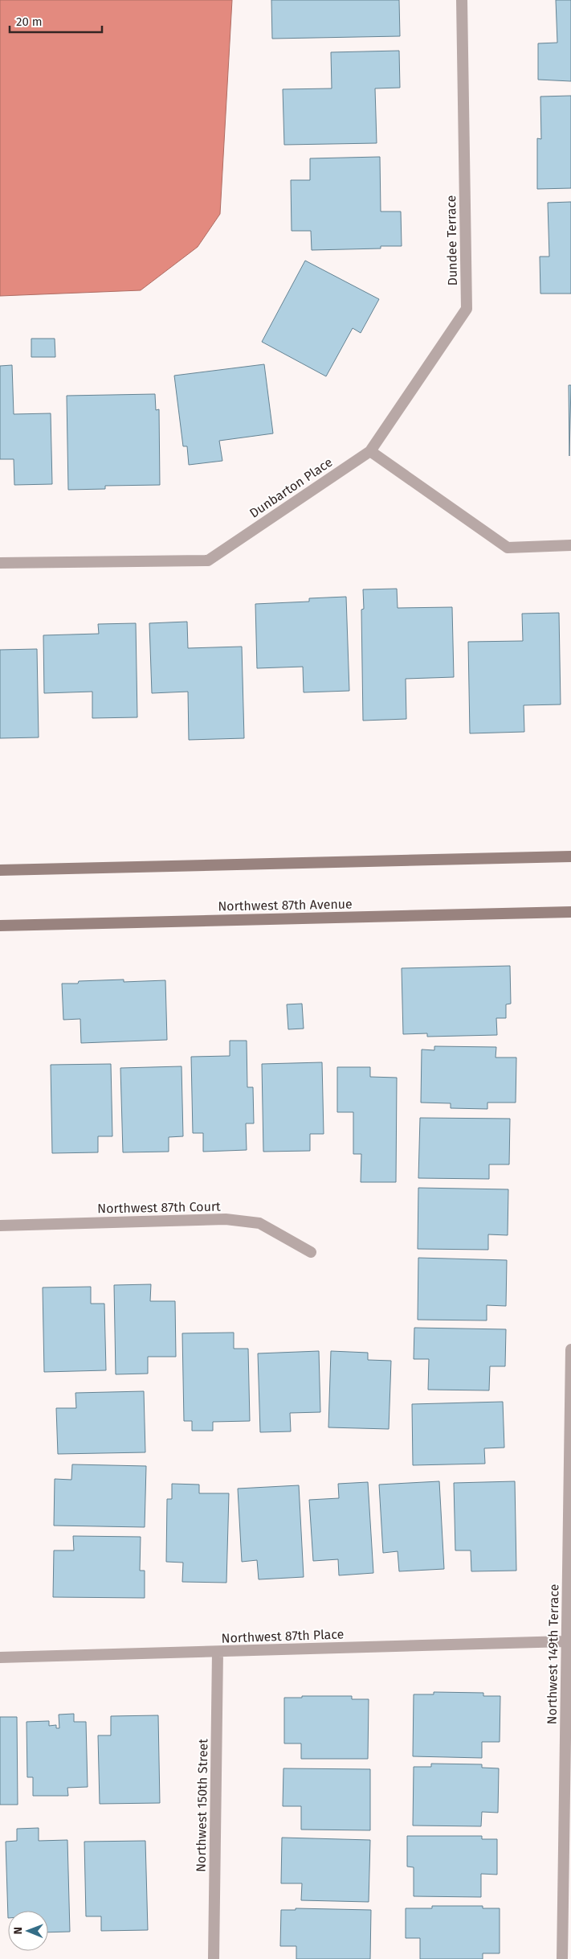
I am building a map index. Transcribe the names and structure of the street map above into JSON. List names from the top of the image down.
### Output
{
  "streets": {
    "main road": ["Northwest 87th Avenue"],
    "street": [
      "Dundee Terrace",
      "Dunbarton Place",
      "Northwest 87th Court",
      "Northwest 87th Place",
      "Northwest 149th Terrace",
      "Northwest 150th Street"
    ]
  },
  "crossings": [
    ["Dundee Terrace", "Dunbarton Place"],
    ["Northwest 87th Place", "Northwest 149th Terrace"],
    ["Northwest 87th Place", "Northwest 150th Street"]
  ],
  "scale_bar": "20 m",
  "north": "left"
}
